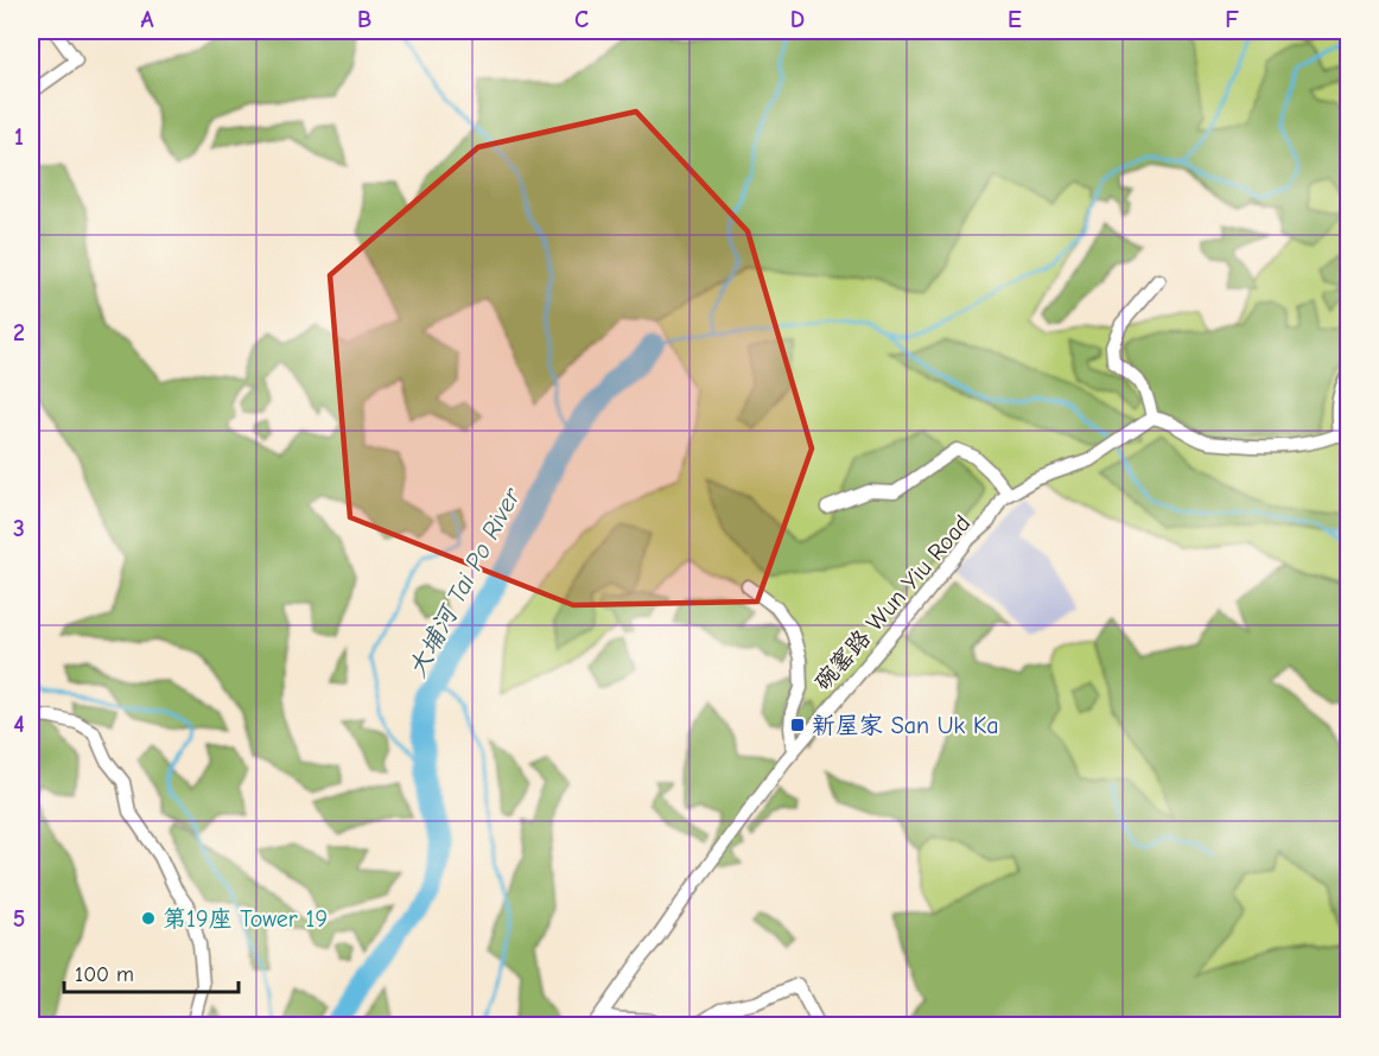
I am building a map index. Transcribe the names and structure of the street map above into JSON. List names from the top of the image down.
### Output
{
  "streets": {
    "street": ["碗窰路 Wun Yiu Road"]
  },
  "water": ["大埔河 Tai Po River"],
  "places": {
    "transit": ["新屋家 San Uk Ka"],
    "other": ["第19座 Tower 19"]
  },
  "scale_bar": "100 m",
  "grid": {
    "columns": [
      "A",
      "B",
      "C",
      "D",
      "E",
      "F"
    ],
    "rows": [
      "1",
      "2",
      "3",
      "4",
      "5"
    ]
  }
}
